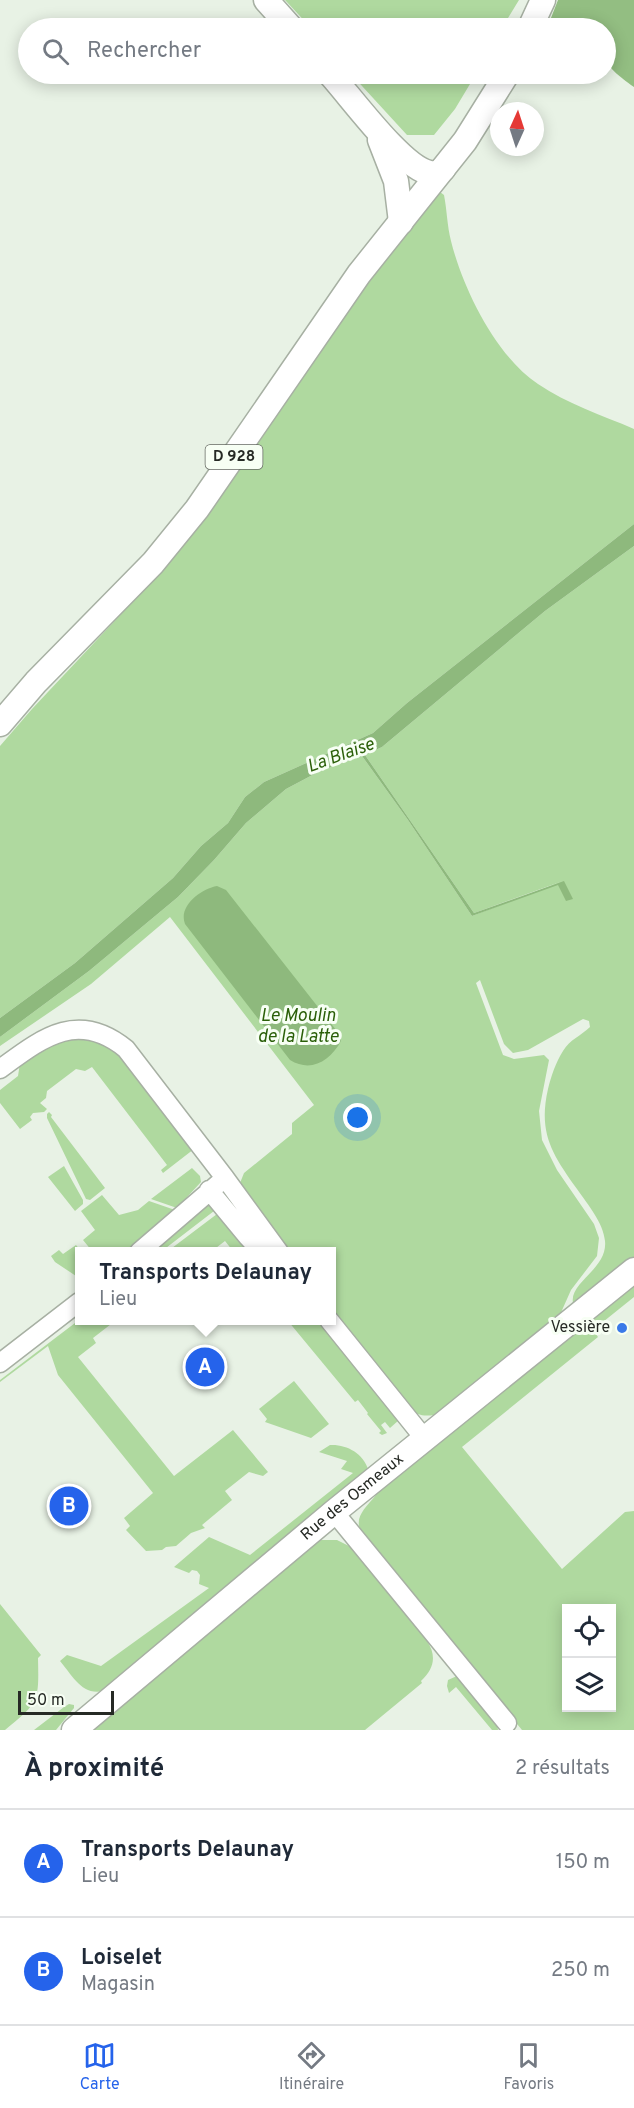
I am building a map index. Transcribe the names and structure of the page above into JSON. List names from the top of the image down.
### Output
{
  "streets": {
    "main road": ["D 928", "Rue des Osmeaux"]
  },
  "water": ["La Blaise", "Le Moulin de la Latte"],
  "places": ["Vessière"],
  "scale_bar": "50 m",
  "north": "top",
  "page": {
    "search": "Rechercher",
    "popup": ["Transports Delaunay", "Lieu"],
    "pins": ["A", "B"],
    "scale": "50 m",
    "heading": ["À proximité", "2 résultats"],
    "list": [
      {
        "mark": "A",
        "name": "Transports Delaunay",
        "note": "Lieu",
        "value": "150 m"
      },
      {
        "mark": "B",
        "name": "Loiselet",
        "note": "Magasin",
        "value": "250 m"
      }
    ],
    "nav": ["Carte", "Itinéraire", "Favoris"]
  }
}
